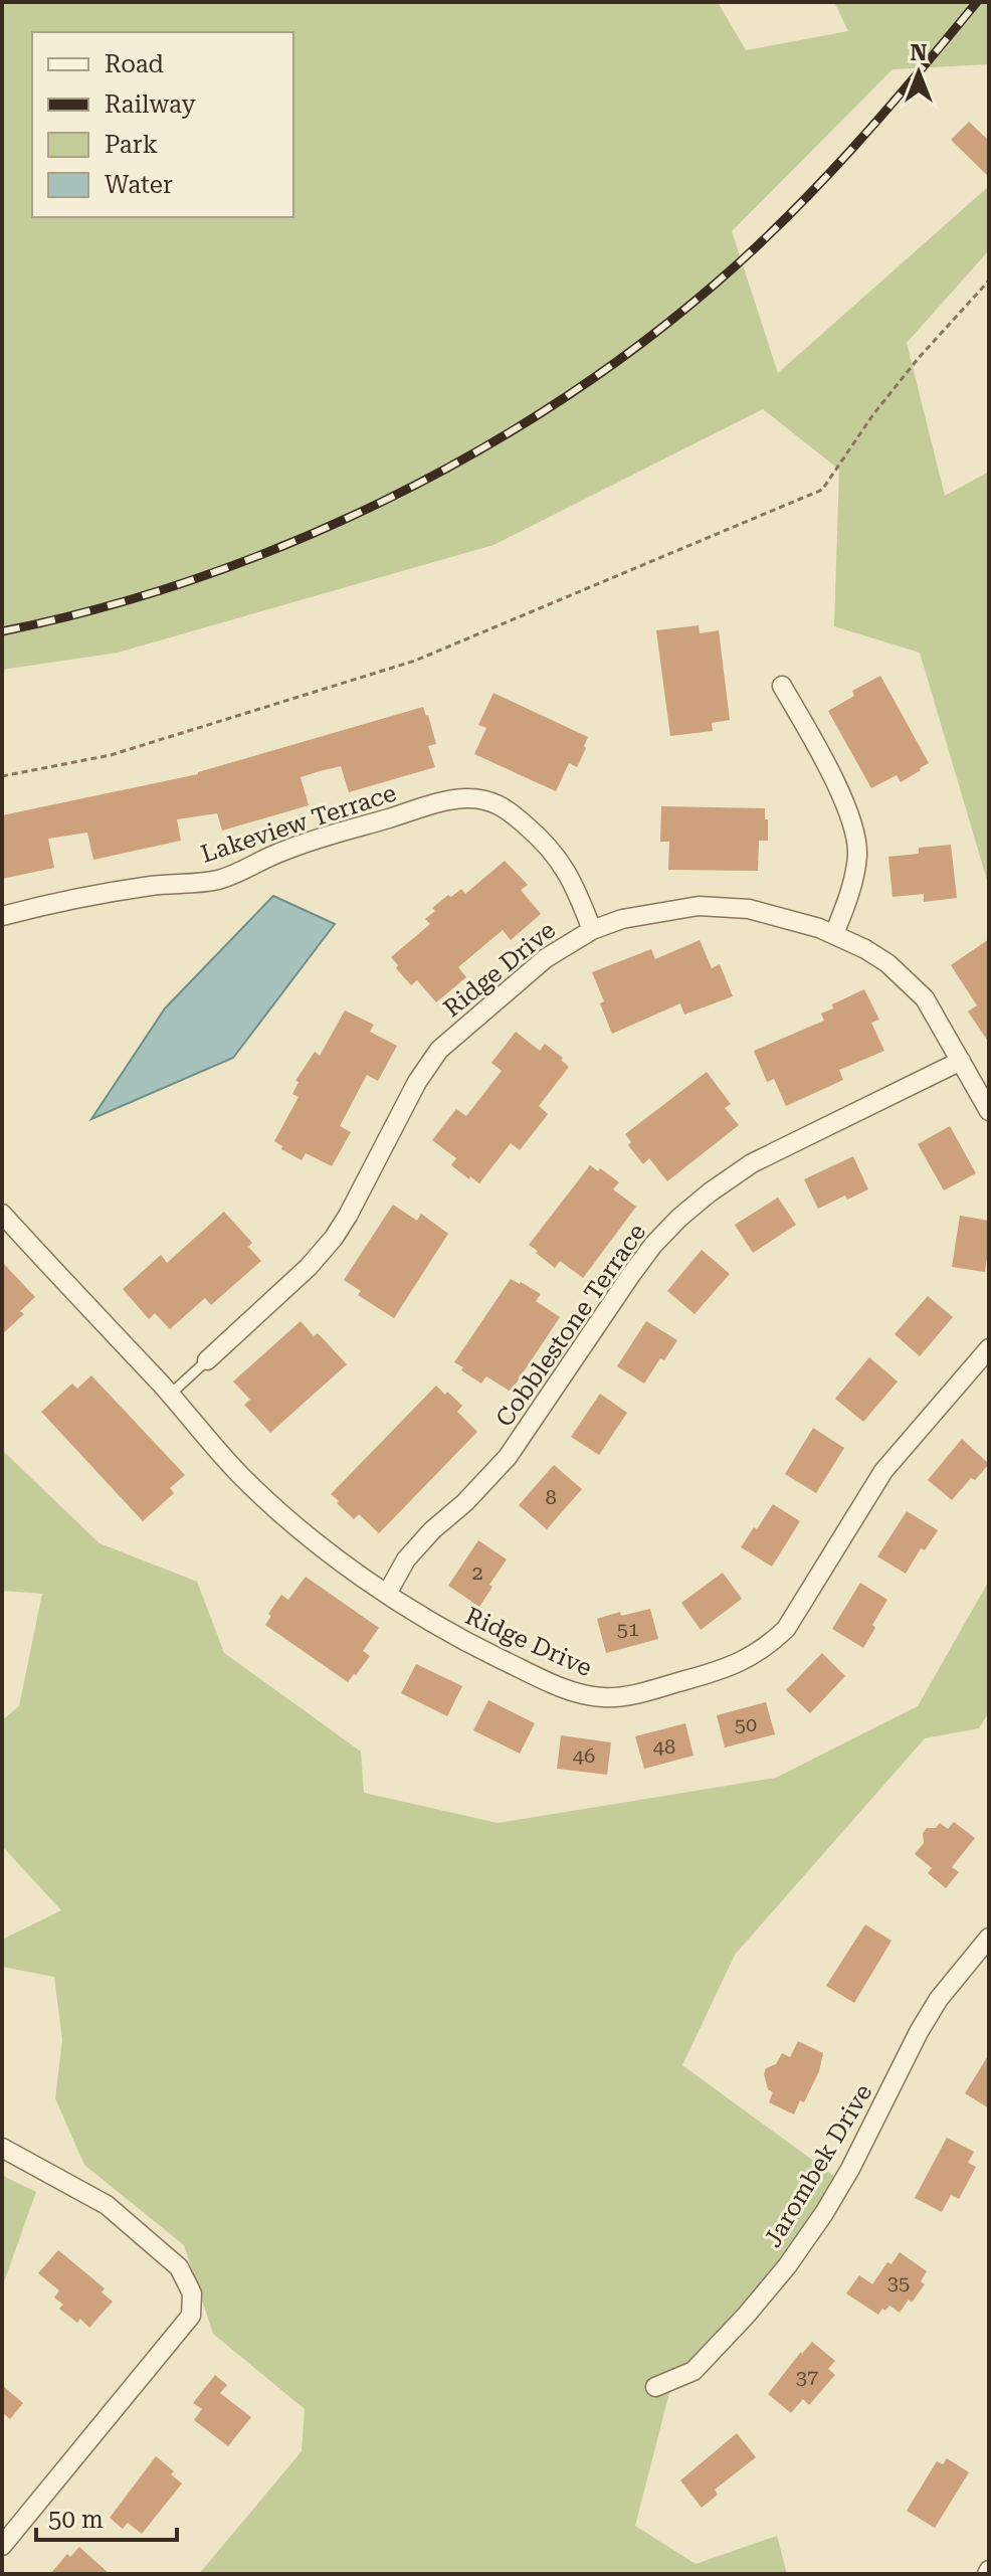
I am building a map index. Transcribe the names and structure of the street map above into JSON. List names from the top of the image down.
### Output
{
  "streets": {
    "street": [
      "Lakeview Terrace",
      "Ridge Drive",
      "Cobblestone Terrace",
      "Jarombek Drive"
    ]
  },
  "crossings": [
    ["Lakeview Terrace", "Ridge Drive"],
    ["Ridge Drive", "Cobblestone Terrace"]
  ],
  "house_numbers": [
    "8",
    "2",
    "51",
    "50",
    "48",
    "46",
    "35",
    "37"
  ],
  "legend": [
    "Road",
    "Railway",
    "Park",
    "Water"
  ],
  "scale_bar": "50 m",
  "north": "top"
}
